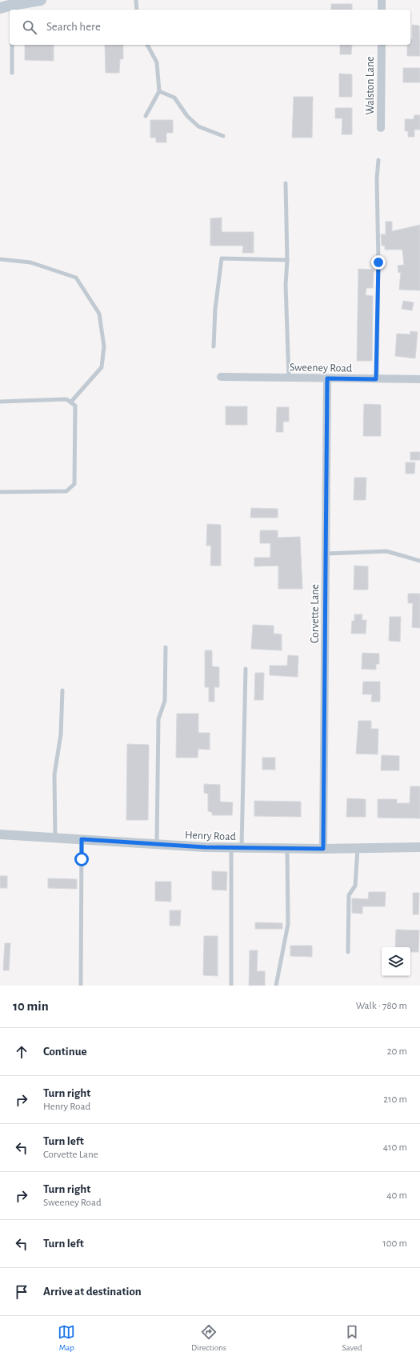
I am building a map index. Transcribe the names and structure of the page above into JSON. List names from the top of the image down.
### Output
{
  "streets": {
    "street": [
      "Walston Lane",
      "Sweeney Road",
      "Corvette Lane",
      "Henry Road"
    ]
  },
  "crossings": [
    ["Sweeney Road", "Corvette Lane"],
    ["Corvette Lane", "Henry Road"]
  ],
  "page": {
    "search": "Search here",
    "heading": ["10 min", "Walk · 780 m"],
    "list": [
      ["Continue", "20 m"],
      ["Turn right", "Henry Road", "210 m"],
      ["Turn left", "Corvette Lane", "410 m"],
      ["Turn right", "Sweeney Road", "40 m"],
      ["Turn left", "100 m"],
      "Arrive at destination"
    ],
    "nav": ["Map", "Directions", "Saved"]
  }
}
